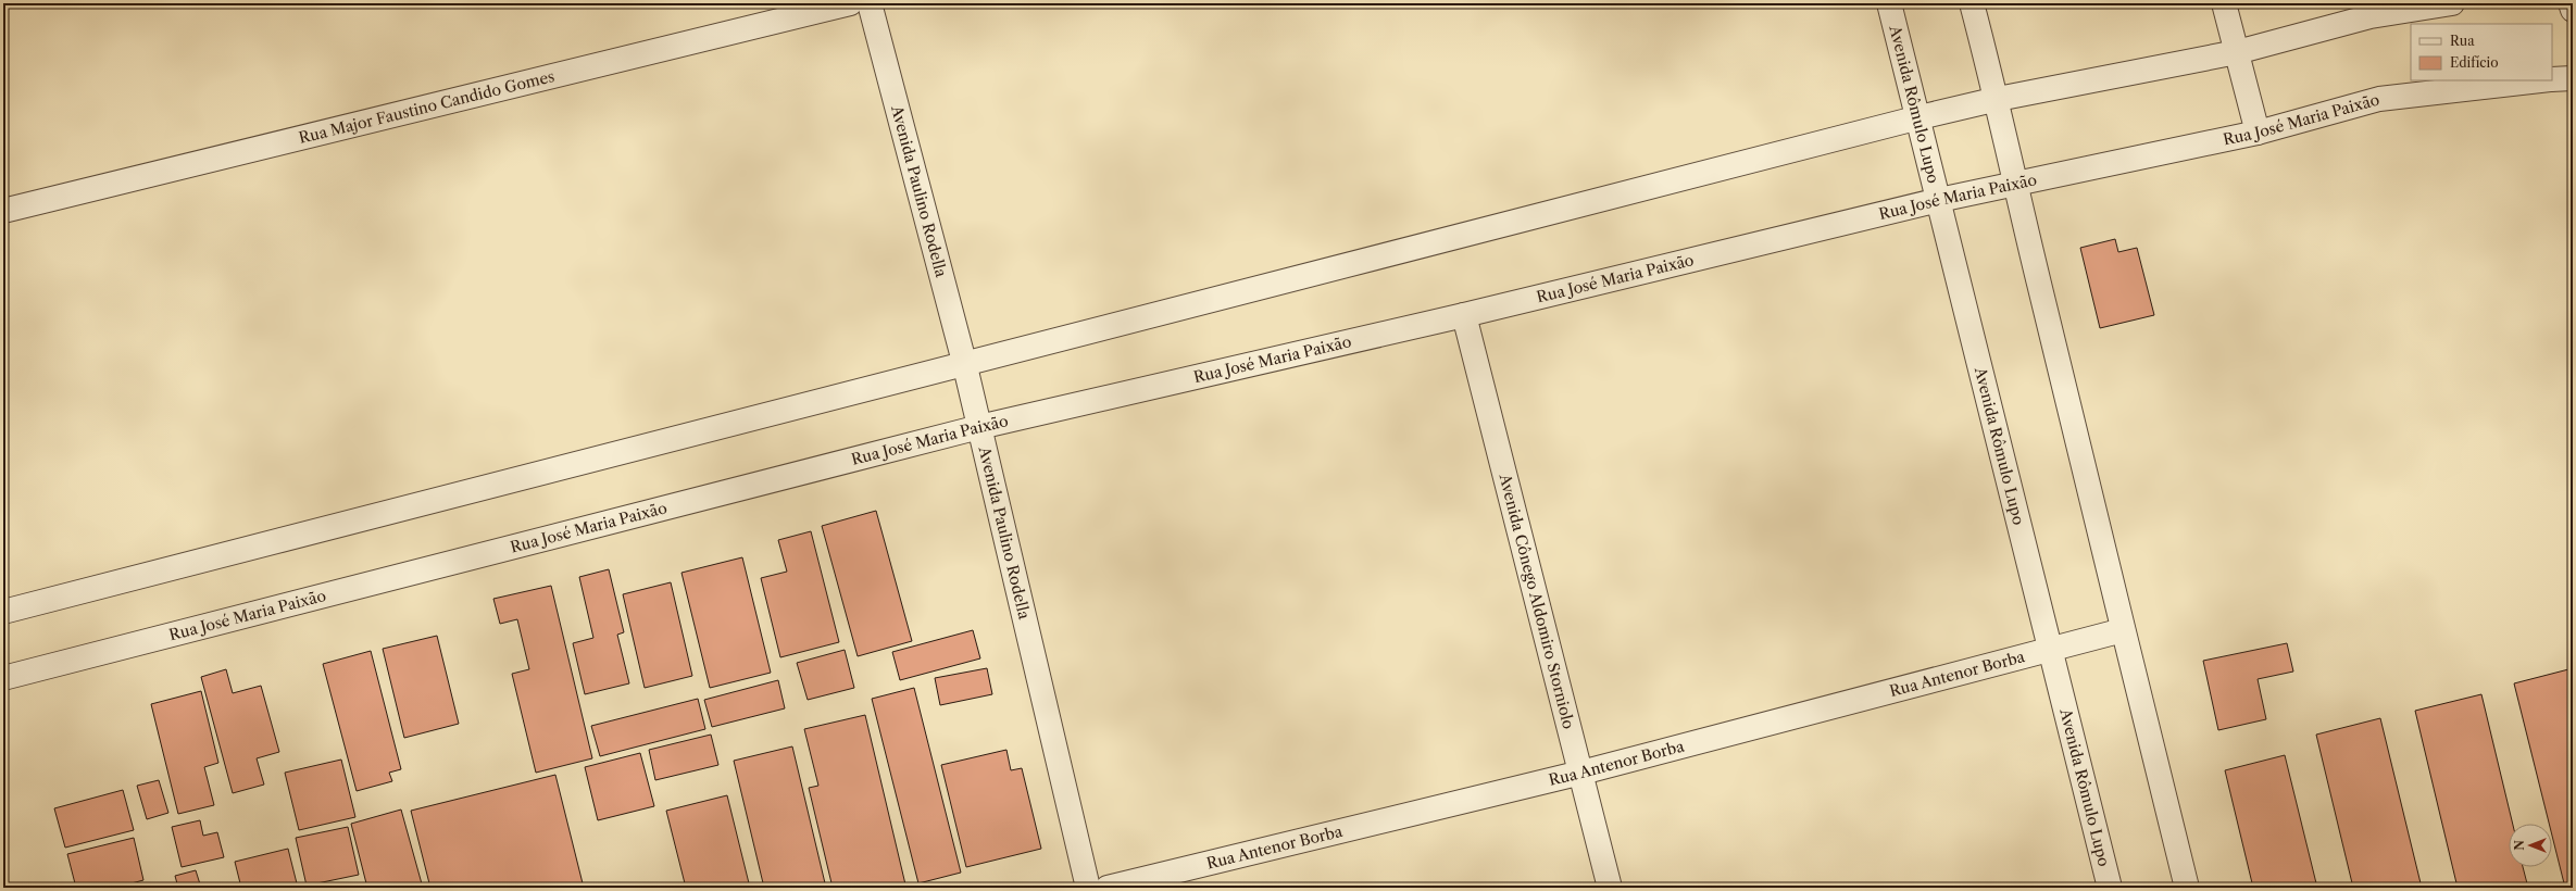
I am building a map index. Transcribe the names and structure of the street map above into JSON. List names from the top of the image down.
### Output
{
  "streets": {
    "street": [
      "Avenida Rômulo Lupo",
      "Rua Major Faustino Candido Gomes",
      "Rua José Maria Paixão",
      "Avenida Paulino Rodella",
      "Avenida Cônego Aldomiro Storniolo",
      "Rua Antenor Borba"
    ]
  },
  "crossings": [
    ["Avenida Rômulo Lupo", "Rua José Maria Paixão"],
    ["Avenida Rômulo Lupo", "Rua Antenor Borba"],
    ["Rua José Maria Paixão", "Avenida Paulino Rodella"],
    ["Rua José Maria Paixão", "Avenida Cônego Aldomiro Storniolo"],
    ["Avenida Cônego Aldomiro Storniolo", "Rua Antenor Borba"]
  ],
  "legend": ["Rua", "Edifício"],
  "north": "left"
}
